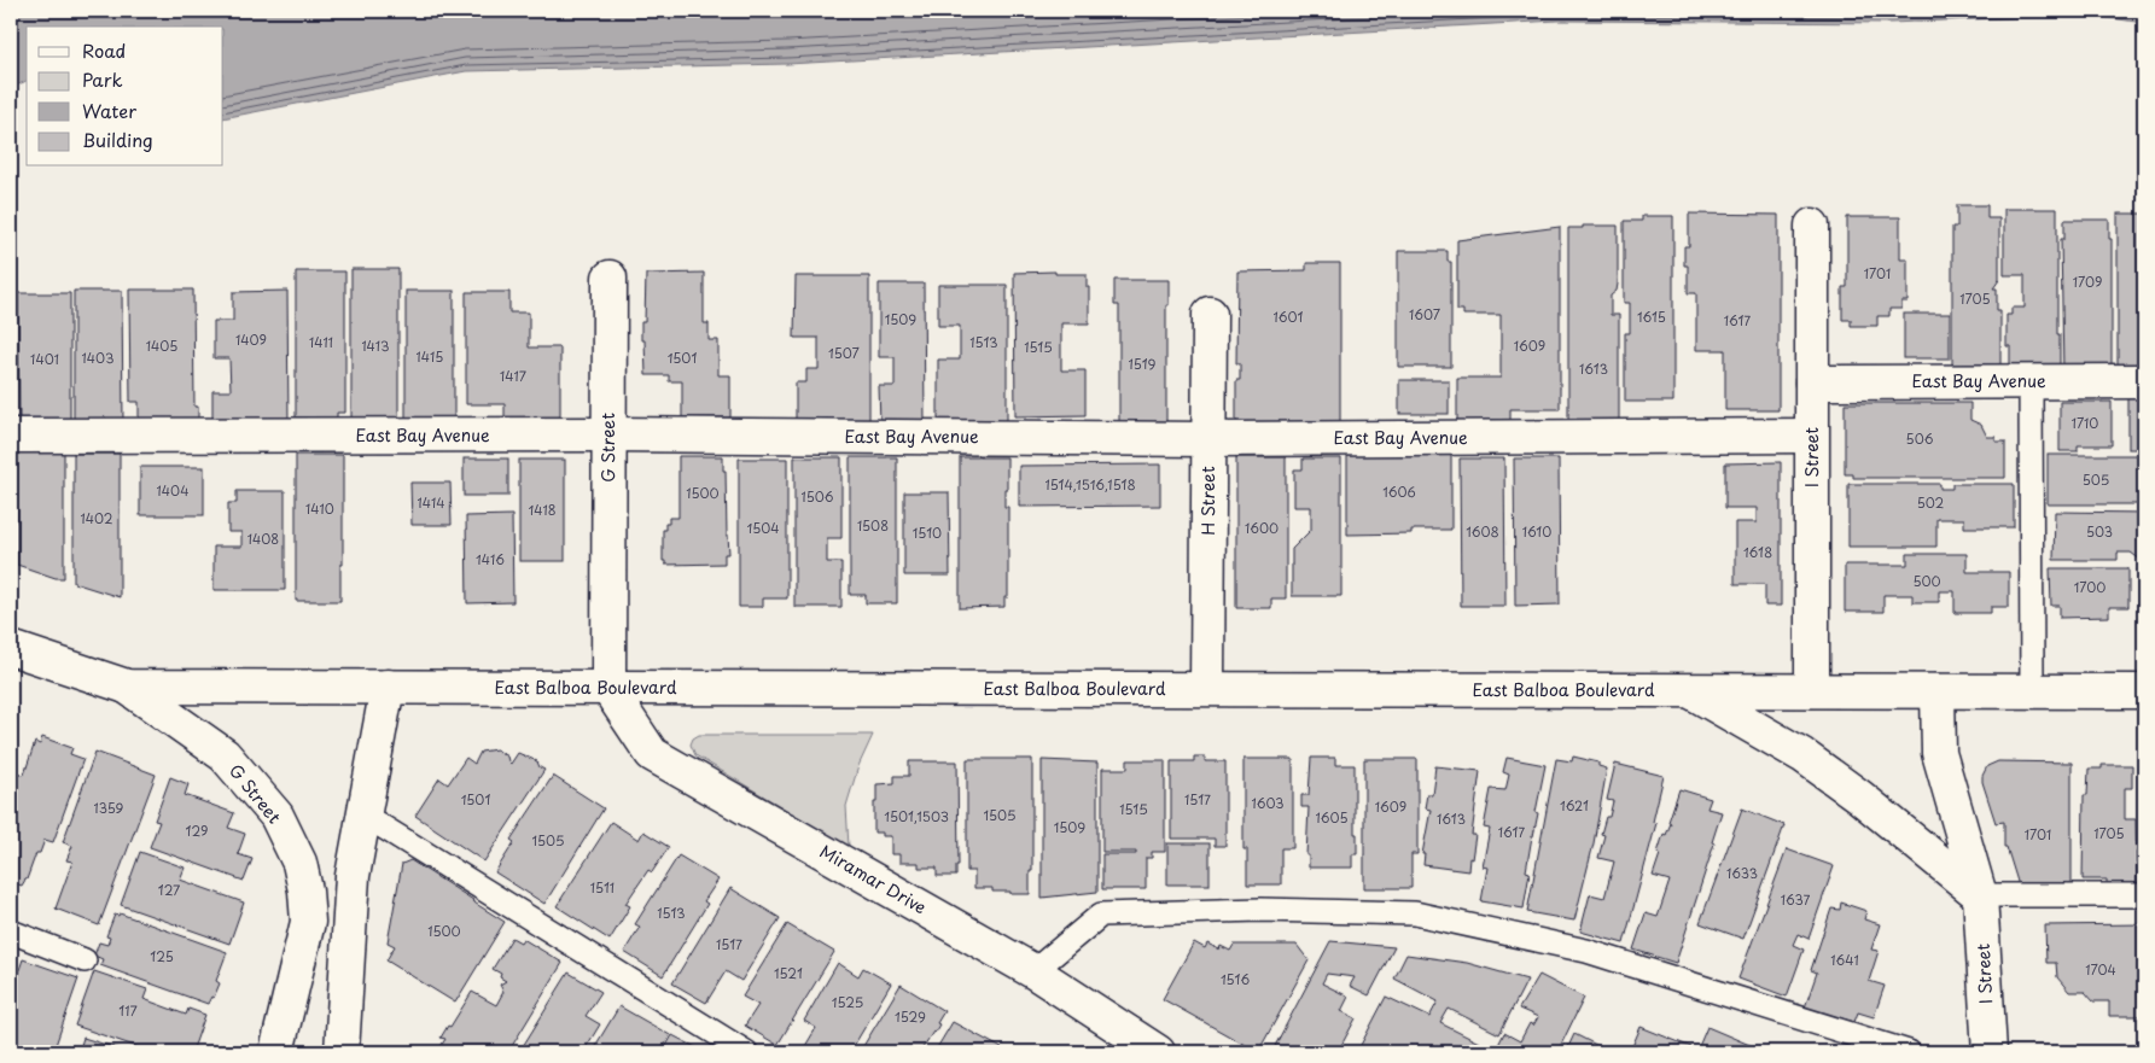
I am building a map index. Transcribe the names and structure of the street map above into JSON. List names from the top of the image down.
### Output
{
  "streets": {
    "street": [
      "East Bay Avenue",
      "G Street",
      "I Street",
      "H Street",
      "East Balboa Boulevard",
      "Miramar Drive"
    ]
  },
  "crossings": [
    ["East Bay Avenue", "G Street"],
    ["East Bay Avenue", "I Street"],
    ["East Bay Avenue", "H Street"],
    ["G Street", "East Balboa Boulevard"],
    ["G Street", "Miramar Drive"],
    ["I Street", "East Balboa Boulevard"],
    ["H Street", "East Balboa Boulevard"],
    ["East Balboa Boulevard", "Miramar Drive"]
  ],
  "house_numbers": [
    "1701",
    "1709",
    "1705",
    "1607",
    "1601",
    "1615",
    "1509",
    "1617",
    "1409",
    "1411",
    "1513",
    "1405",
    "1413",
    "1609",
    "1515",
    "1507",
    "1415",
    "1403",
    "1501",
    "1401",
    "1519",
    "1613",
    "1417",
    "1710",
    "506",
    "505",
    "1514,1516,1518",
    "1404",
    "1606",
    "1500",
    "1506",
    "1414",
    "502",
    "1410",
    "1418",
    "1402",
    "1508",
    "1504",
    "1600",
    "1608",
    "1610",
    "503",
    "1510",
    "1408",
    "1618",
    "1416",
    "500",
    "1700",
    "1501",
    "1517",
    "1603",
    "1621",
    "1609",
    "1359",
    "1515",
    "1505",
    "1501,1503",
    "1605",
    "1613",
    "1509",
    "129",
    "1617",
    "1705",
    "1701",
    "1505",
    "1633",
    "1511",
    "127",
    "1637",
    "1513",
    "1500",
    "1517",
    "125",
    "1641",
    "1704",
    "1521",
    "1516",
    "1525",
    "117",
    "1529"
  ],
  "legend": [
    "Road",
    "Park",
    "Water",
    "Building"
  ]
}
